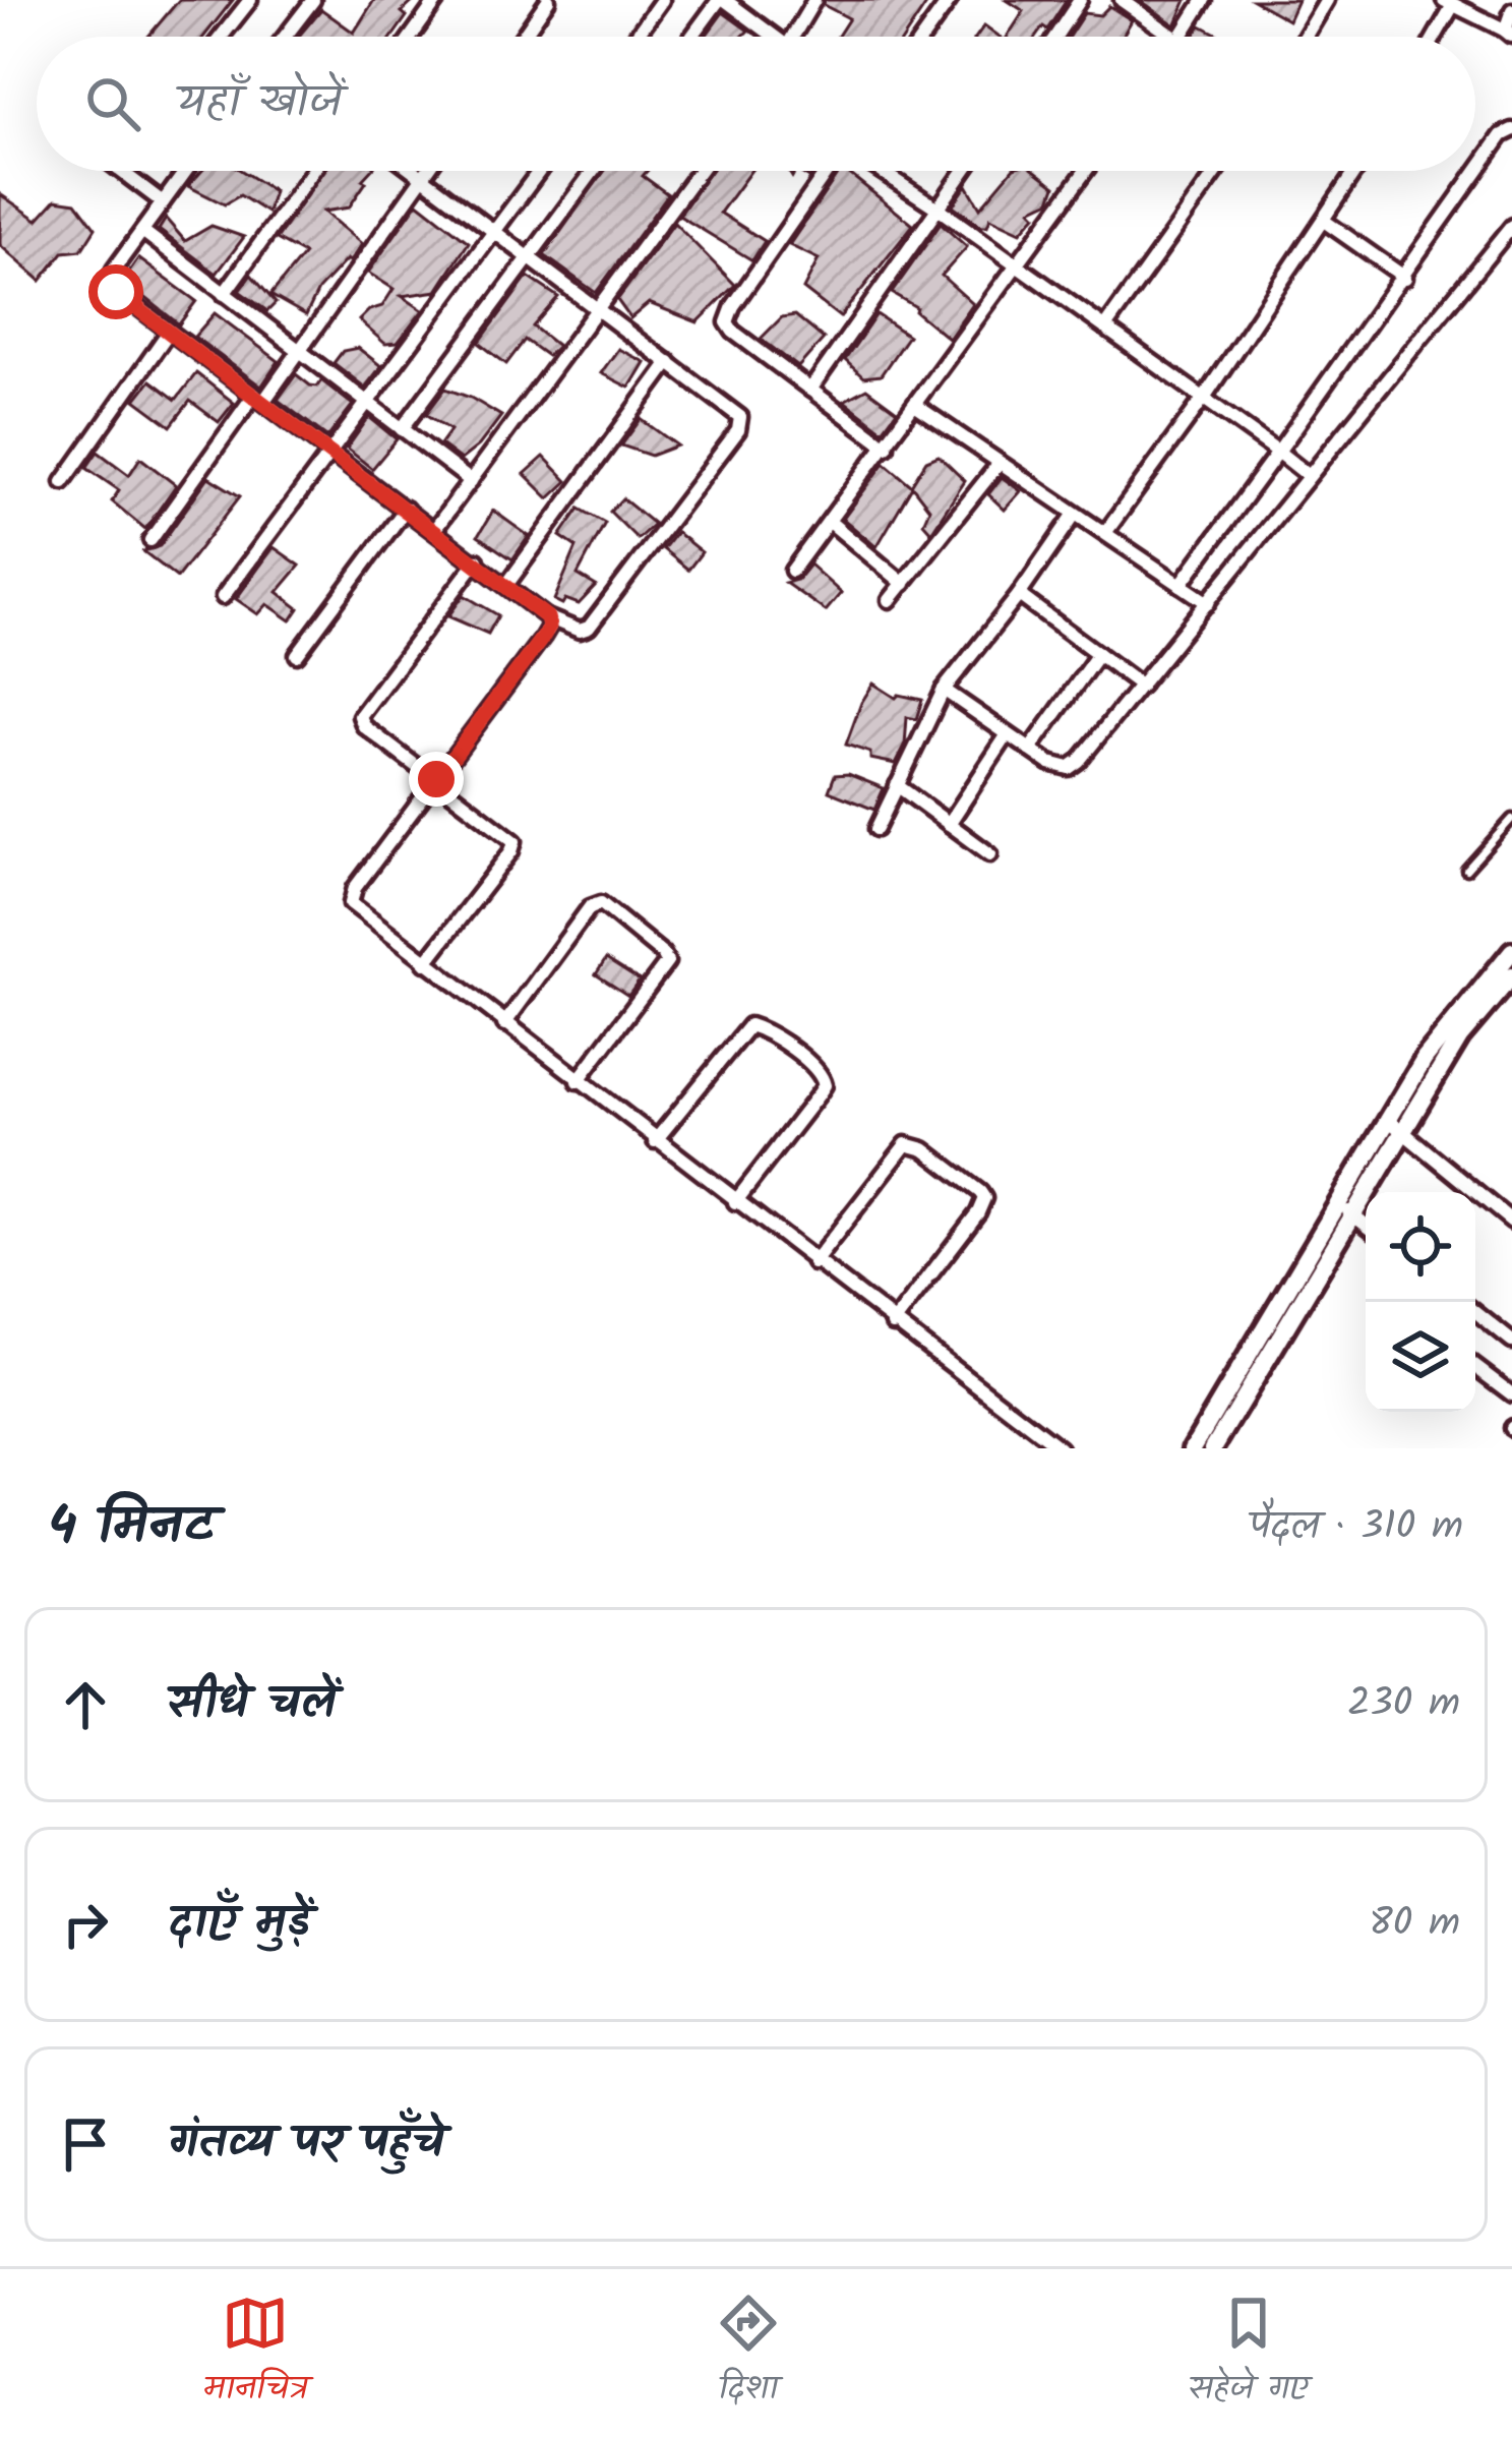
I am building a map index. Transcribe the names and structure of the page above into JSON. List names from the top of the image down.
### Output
{
  "page": {
    "search": "यहाँ खोजें",
    "heading": ["4 मिनट", "पैदल · 310 m"],
    "list": [
      ["सीधे चलें", "230 m"],
      ["दाएँ मुड़ें", "80 m"],
      "गंतव्य पर पहुँचे"
    ],
    "nav": ["मानचित्र", "दिशा", "सहेजे गए"]
  }
}
